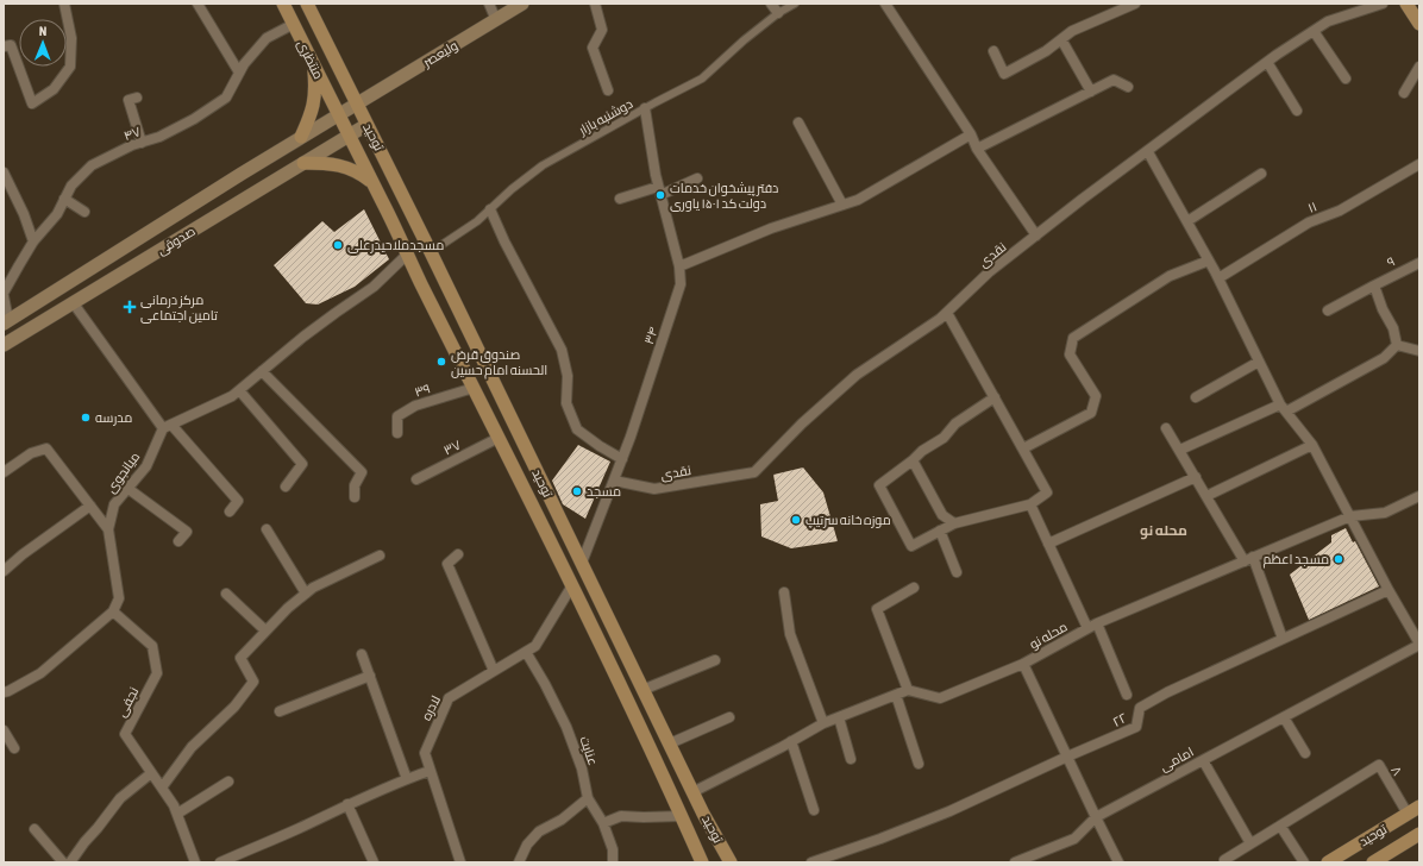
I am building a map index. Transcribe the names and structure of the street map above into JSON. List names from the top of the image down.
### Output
{
  "streets": {
    "main road": [
      "ولیعصر",
      "منتظری",
      "توحید",
      "صدوقی"
    ],
    "street": [
      "دوشنبه بازار",
      "۴۷",
      "۱۱",
      "نقدی",
      "۹",
      "۳۴",
      "۳۹",
      "۳۷",
      "میانجوی",
      "محله نو",
      "نجفی",
      "لادره",
      "۲۲",
      "عنایت",
      "امامی",
      "۸"
    ]
  },
  "crossings": [
    ["ولیعصر", "منتظری"],
    ["ولیعصر", "توحید"],
    ["ولیعصر", "صدوقی"],
    ["منتظری", "۴۷"],
    ["منتظری", "توحید"],
    ["منتظری", "صدوقی"],
    ["دوشنبه بازار", "توحید"],
    ["دوشنبه بازار", "۳۴"],
    ["۴۷", "صدوقی"],
    ["توحید", "صدوقی"],
    ["توحید", "۳۴"],
    ["توحید", "۳۹"],
    ["توحید", "۳۷"],
    ["توحید", "لادره"],
    ["توحید", "۸"],
    ["نقدی", "۳۴"],
    ["میانجوی", "نجفی"],
    ["لادره", "عنایت"]
  ],
  "districts": ["محله نو"],
  "places": {
    "other": [
      "دفتر پیشخوان خدمات دولت کد ۱۵۰۱ یاوری",
      "مسجدملاحیدرعلی",
      "صندوق قرض الحسنه امام حسین",
      "مدرسه",
      "مسجد",
      "موزه خانه سرتیپ",
      "مسجد اعظم"
    ],
    "health": ["مرکز درمانی تامین اجتماعی"]
  },
  "north": "top"
}
